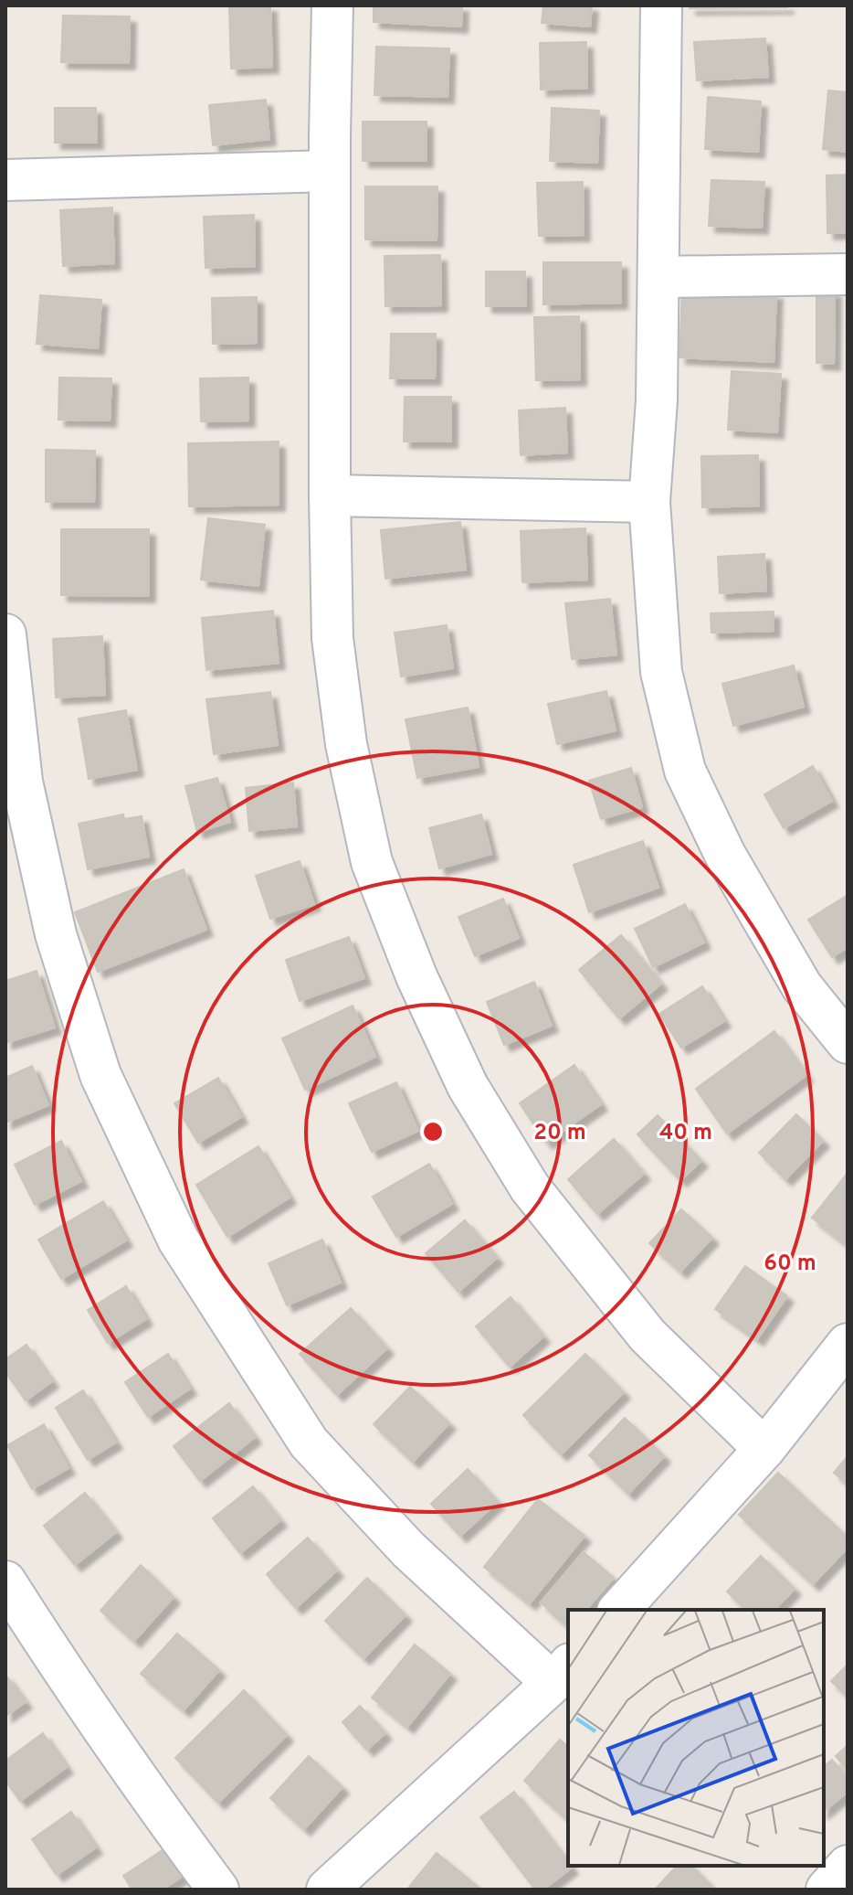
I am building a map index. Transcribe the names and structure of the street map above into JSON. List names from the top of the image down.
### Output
{
  "rings": ["20 m", "40 m", "60 m"]
}
